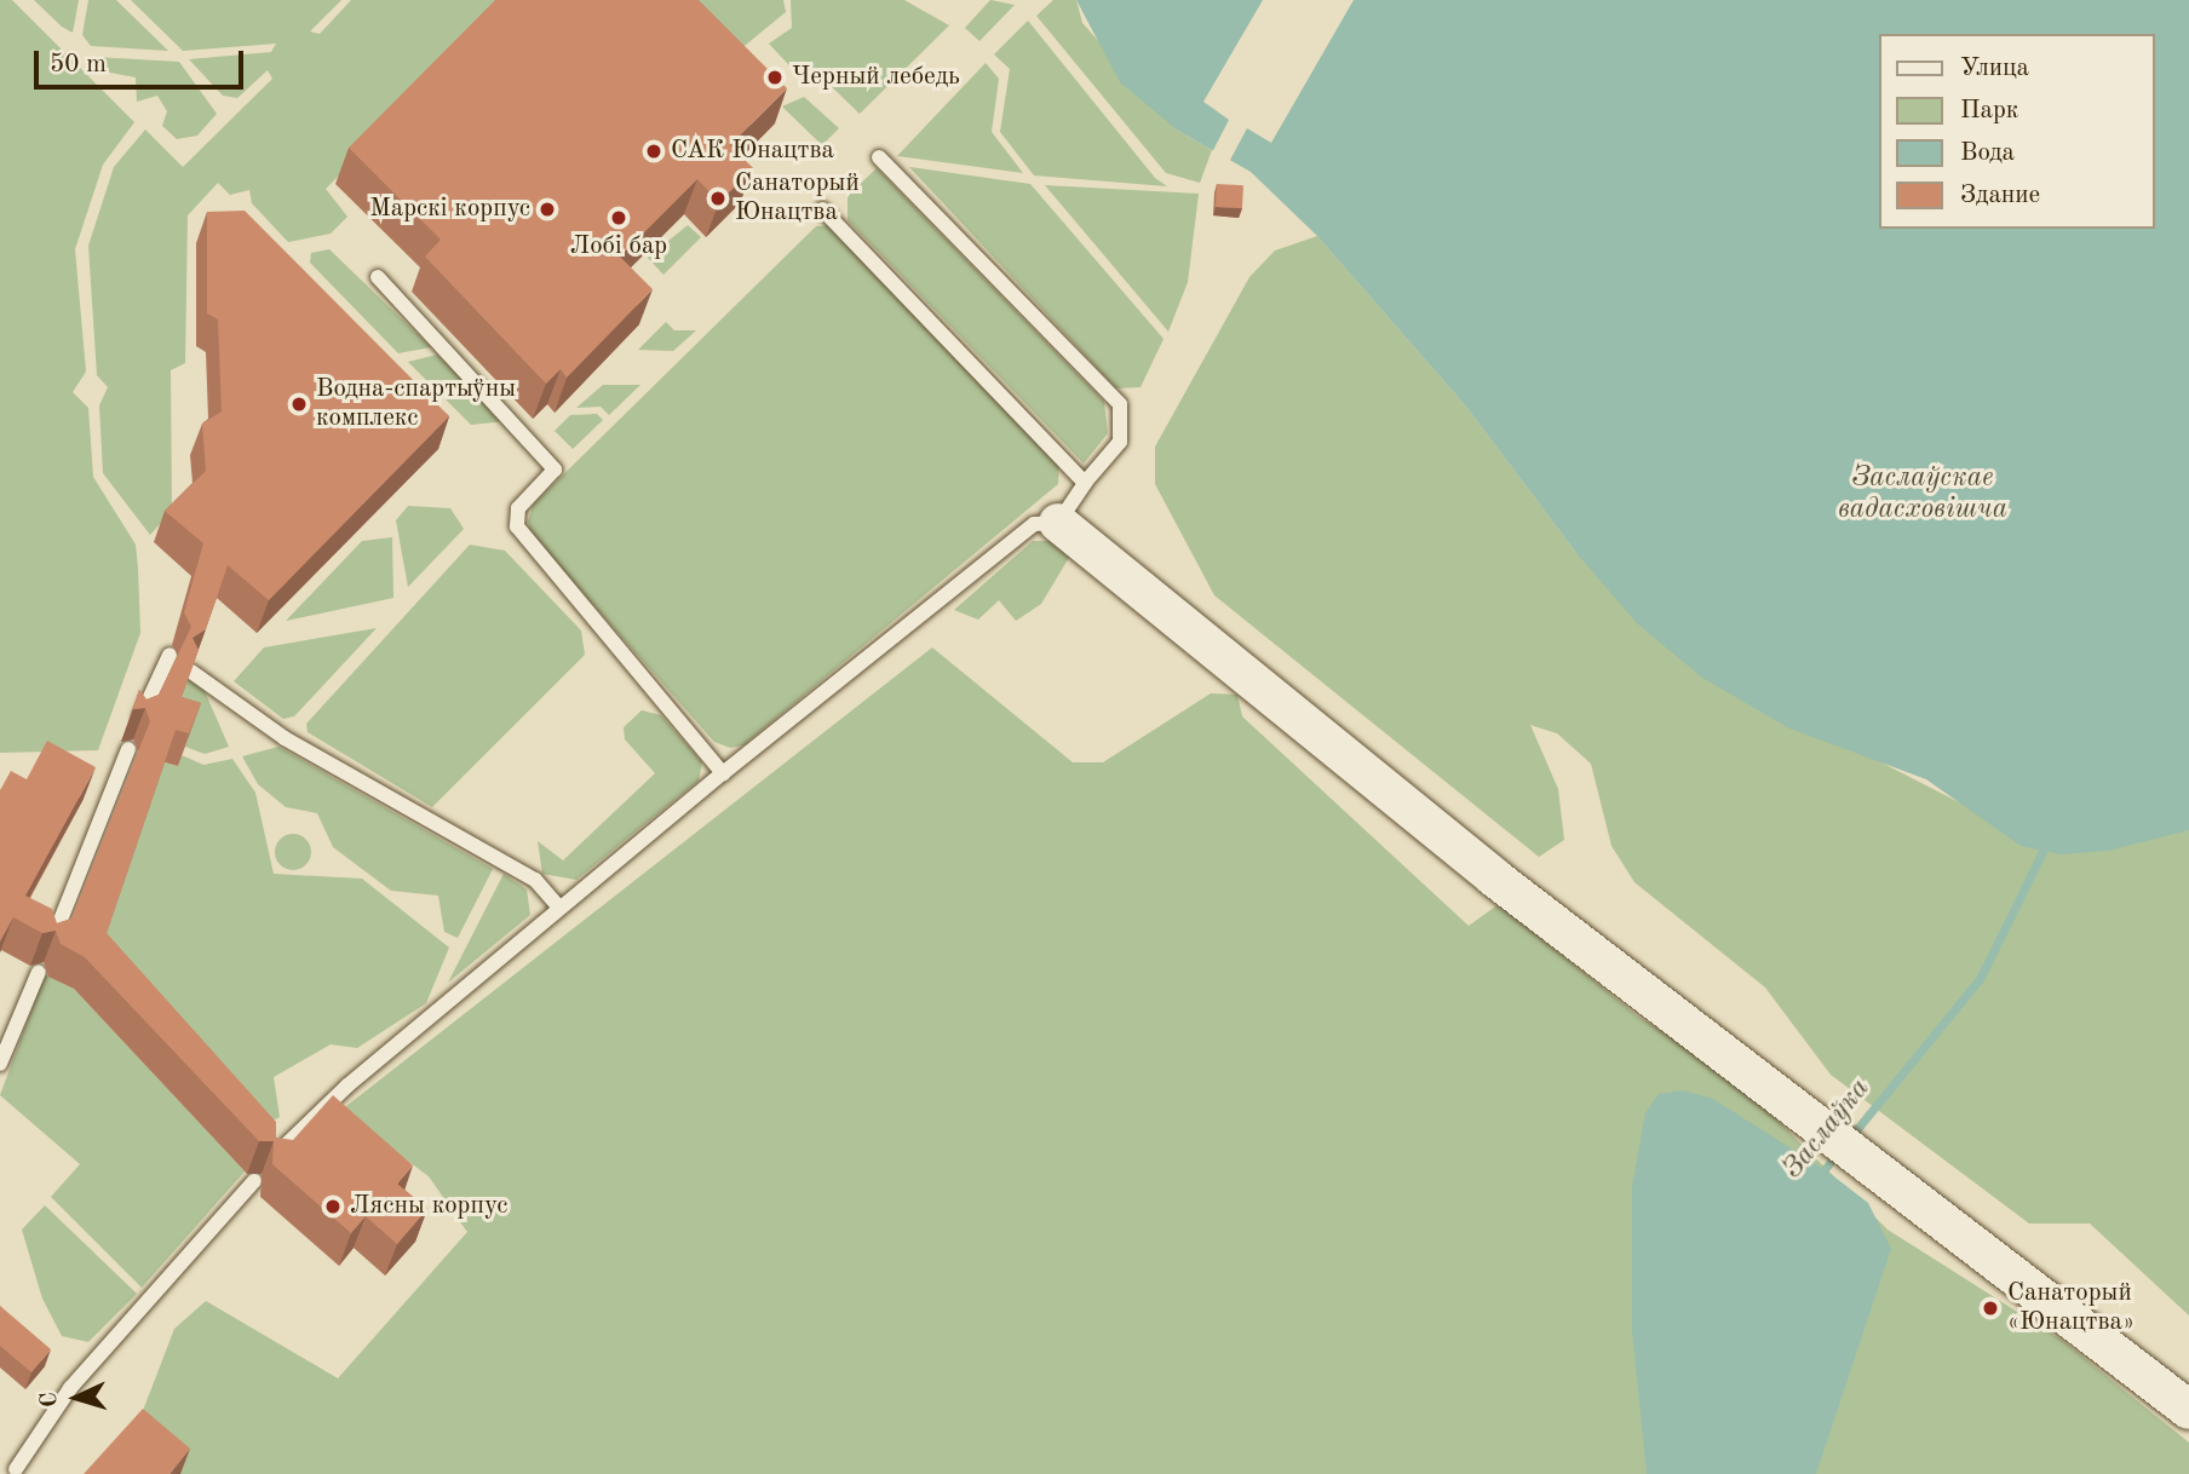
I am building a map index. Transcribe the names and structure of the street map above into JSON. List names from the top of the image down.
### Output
{
  "water": ["Заслаўскае вадасховішча", "Заслаўка"],
  "places": [
    "Черный лебедь",
    "САК Юнацтва",
    "Санаторый Юнацтва",
    "Марскі корпус",
    "Лобі бар",
    "Водна-спартыўны комплекс",
    "Лясны корпус",
    "Санаторый «Юнацтва»"
  ],
  "legend": [
    "Улица",
    "Парк",
    "Вода",
    "Здание"
  ],
  "scale_bar": "50 m",
  "north": "left"
}
